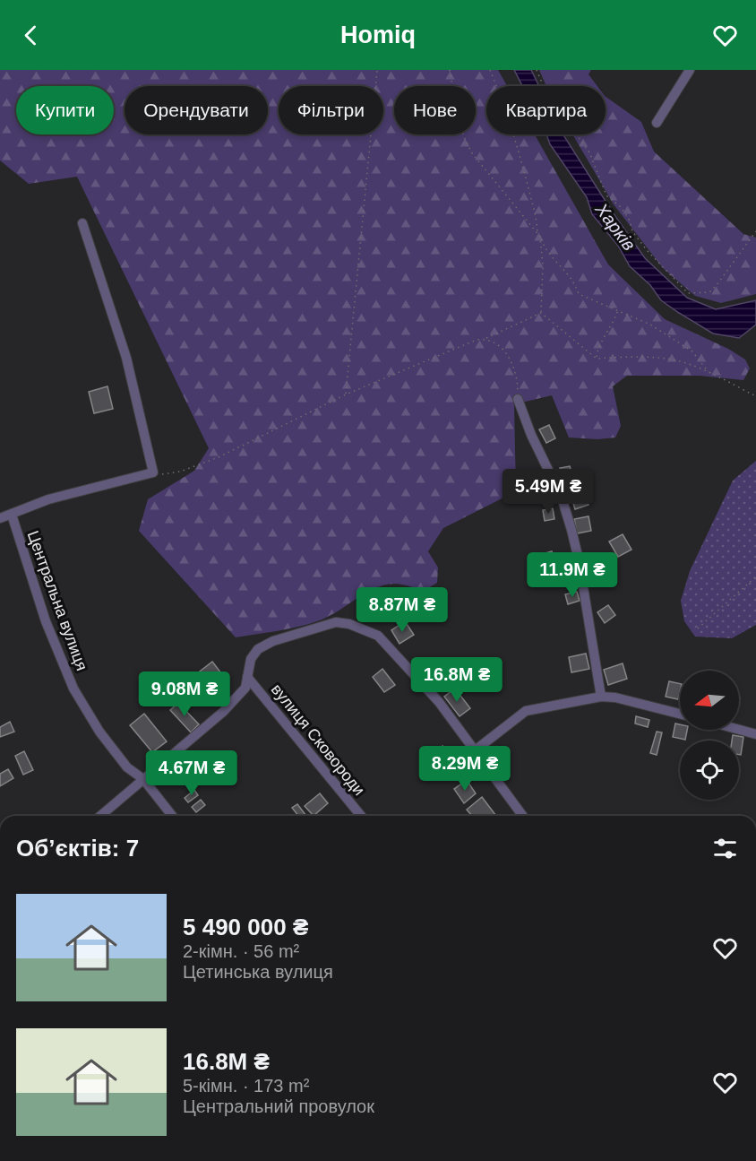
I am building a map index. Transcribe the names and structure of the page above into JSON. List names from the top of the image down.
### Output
{
  "streets": {
    "street": ["Центральна вулиця", "вулиця Сковороди"]
  },
  "water": ["Харків"],
  "north": "left",
  "page": {
    "header": "Homiq",
    "chip": [
      "Купити",
      "Орендувати",
      "Фільтри",
      "Нове",
      "Квартира"
    ],
    "price": [
      "5.49M ₴",
      "11.9M ₴",
      "8.87M ₴",
      "16.8M ₴",
      "9.08M ₴",
      "8.29M ₴",
      "4.67M ₴"
    ],
    "heading": "Об’єктів: 7",
    "list": [
      {
        "name": "5 490 000 ₴",
        "note": "2-кімн. · 56 m² · Цетинська вулиця"
      },
      {
        "name": "16.8M ₴",
        "note": "5-кімн. · 173 m² · Центральний провулок"
      }
    ]
  }
}
